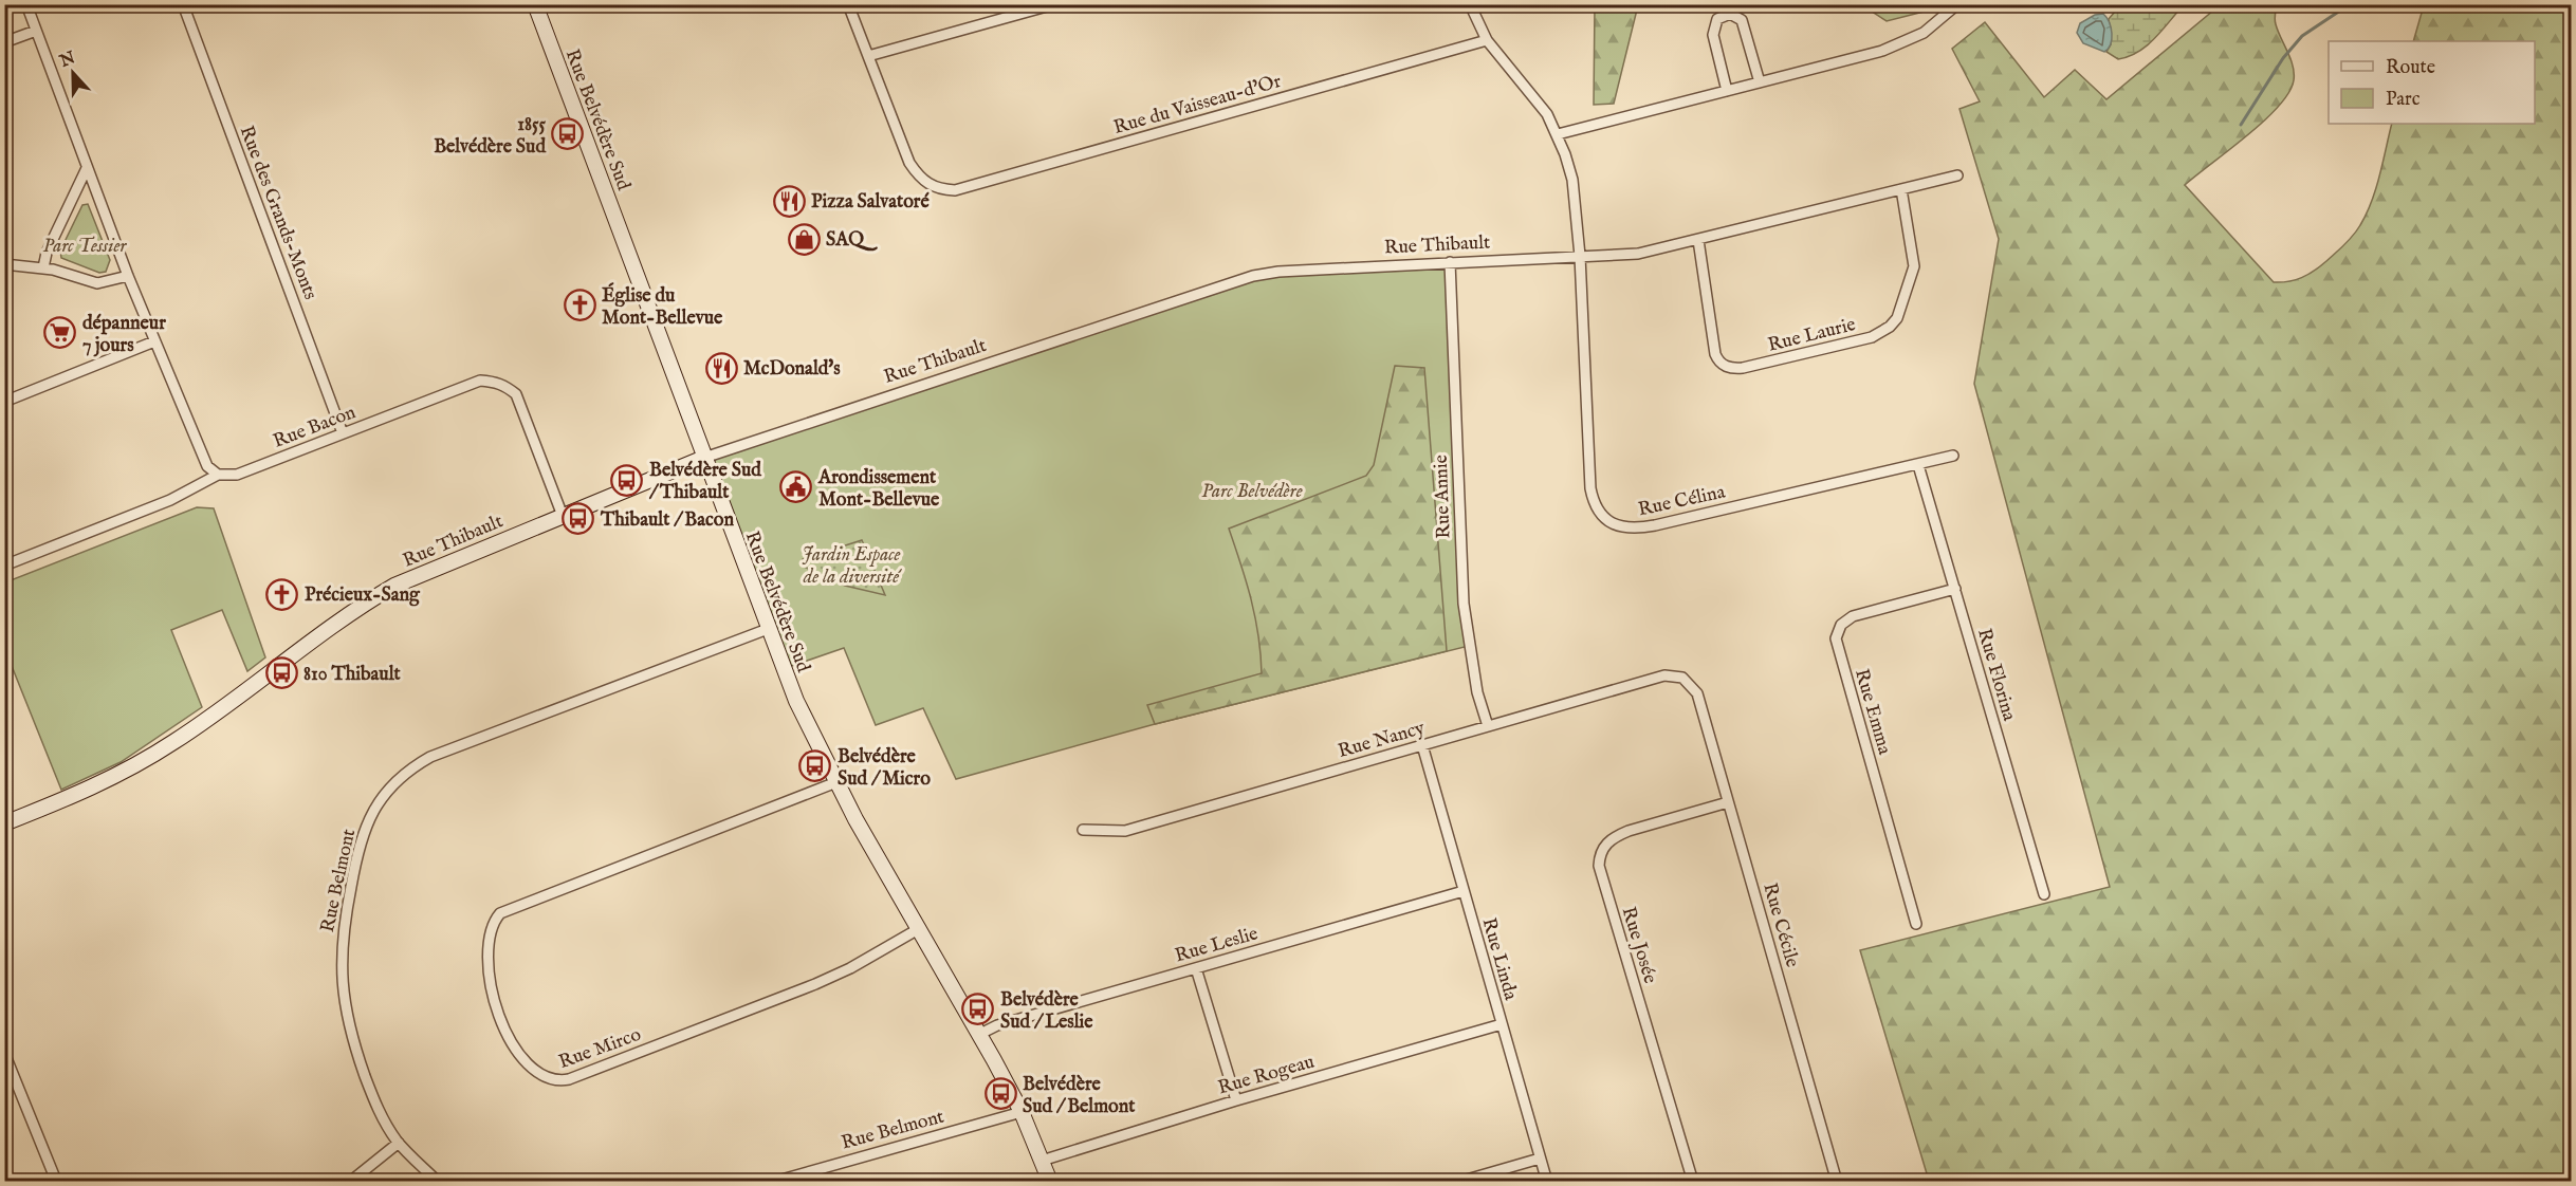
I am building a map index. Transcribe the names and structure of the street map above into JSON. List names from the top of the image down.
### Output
{
  "streets": {
    "street": [
      "Rue du Vaisseau-d'Or",
      "Rue Belvédère Sud",
      "Rue des Grands-Monts",
      "Rue Thibault",
      "Rue Laurie",
      "Rue Bacon",
      "Rue Annie",
      "Rue Célina",
      "Rue Florina",
      "Rue Emma",
      "Rue Nancy",
      "Rue Belmont",
      "Rue Cécile",
      "Rue Leslie",
      "Rue Josée",
      "Rue Linda",
      "Rue Mirco",
      "Rue Rogeau"
    ]
  },
  "crossings": [
    ["Rue du Vaisseau-d'Or", "Rue Célina"],
    ["Rue Belvédère Sud", "Rue Thibault"],
    ["Rue Belvédère Sud", "Rue Belmont"],
    ["Rue Belvédère Sud", "Rue Leslie"],
    ["Rue Belvédère Sud", "Rue Mirco"],
    ["Rue Belvédère Sud", "Rue Rogeau"],
    ["Rue des Grands-Monts", "Rue Bacon"],
    ["Rue Thibault", "Rue Laurie"],
    ["Rue Thibault", "Rue Bacon"],
    ["Rue Thibault", "Rue Annie"],
    ["Rue Thibault", "Rue Célina"],
    ["Rue Annie", "Rue Nancy"],
    ["Rue Célina", "Rue Florina"],
    ["Rue Florina", "Rue Emma"],
    ["Rue Nancy", "Rue Cécile"],
    ["Rue Nancy", "Rue Linda"],
    ["Rue Cécile", "Rue Josée"],
    ["Rue Leslie", "Rue Linda"],
    ["Rue Linda", "Rue Rogeau"]
  ],
  "parks": ["Parc Tessier", "Parc Belvédère", "Jardin Espace de la diversité"],
  "places": {
    "bus stop": [
      "1855 Belvédère Sud",
      "Belvédère Sud / Thibault",
      "Thibault / Bacon",
      "810 Thibault",
      "Belvédère Sud / Micro",
      "Belvédère Sud / Leslie",
      "Belvédère Sud / Belmont"
    ],
    "restaurant": ["Pizza Salvatoré", "McDonald's"],
    "shop": ["SAQ"],
    "church": ["Église du Mont-Bellevue", "Précieux-Sang"],
    "supermarket": ["dépanneur 7 jours"],
    "public building": ["Arondissement Mont-Bellevue"]
  },
  "legend": ["Route", "Parc"],
  "north": "top"
}
